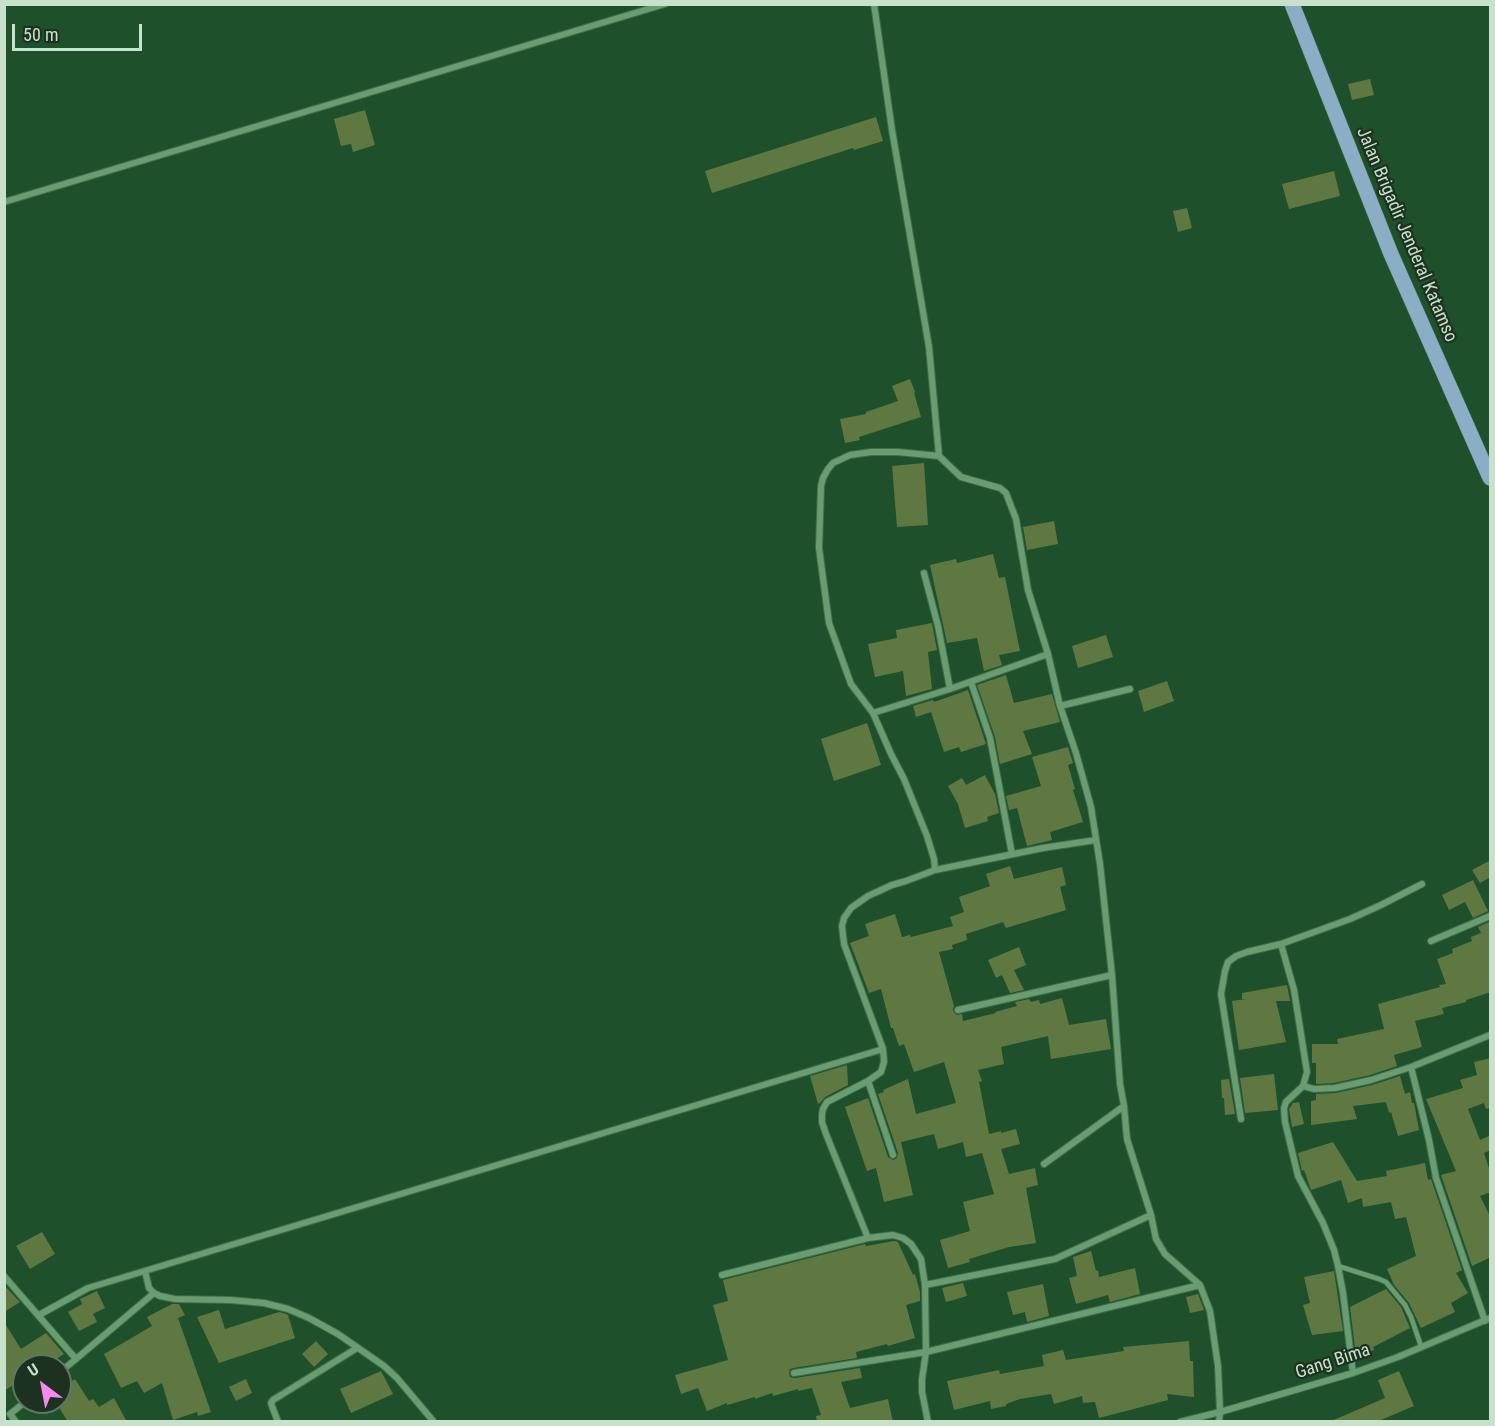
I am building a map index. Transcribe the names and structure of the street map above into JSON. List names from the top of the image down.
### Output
{
  "streets": {
    "main road": ["Jalan Brigadir Jenderal Katamso"],
    "street": ["Gang Bima"]
  },
  "scale_bar": "50 m",
  "north": "top left"
}
